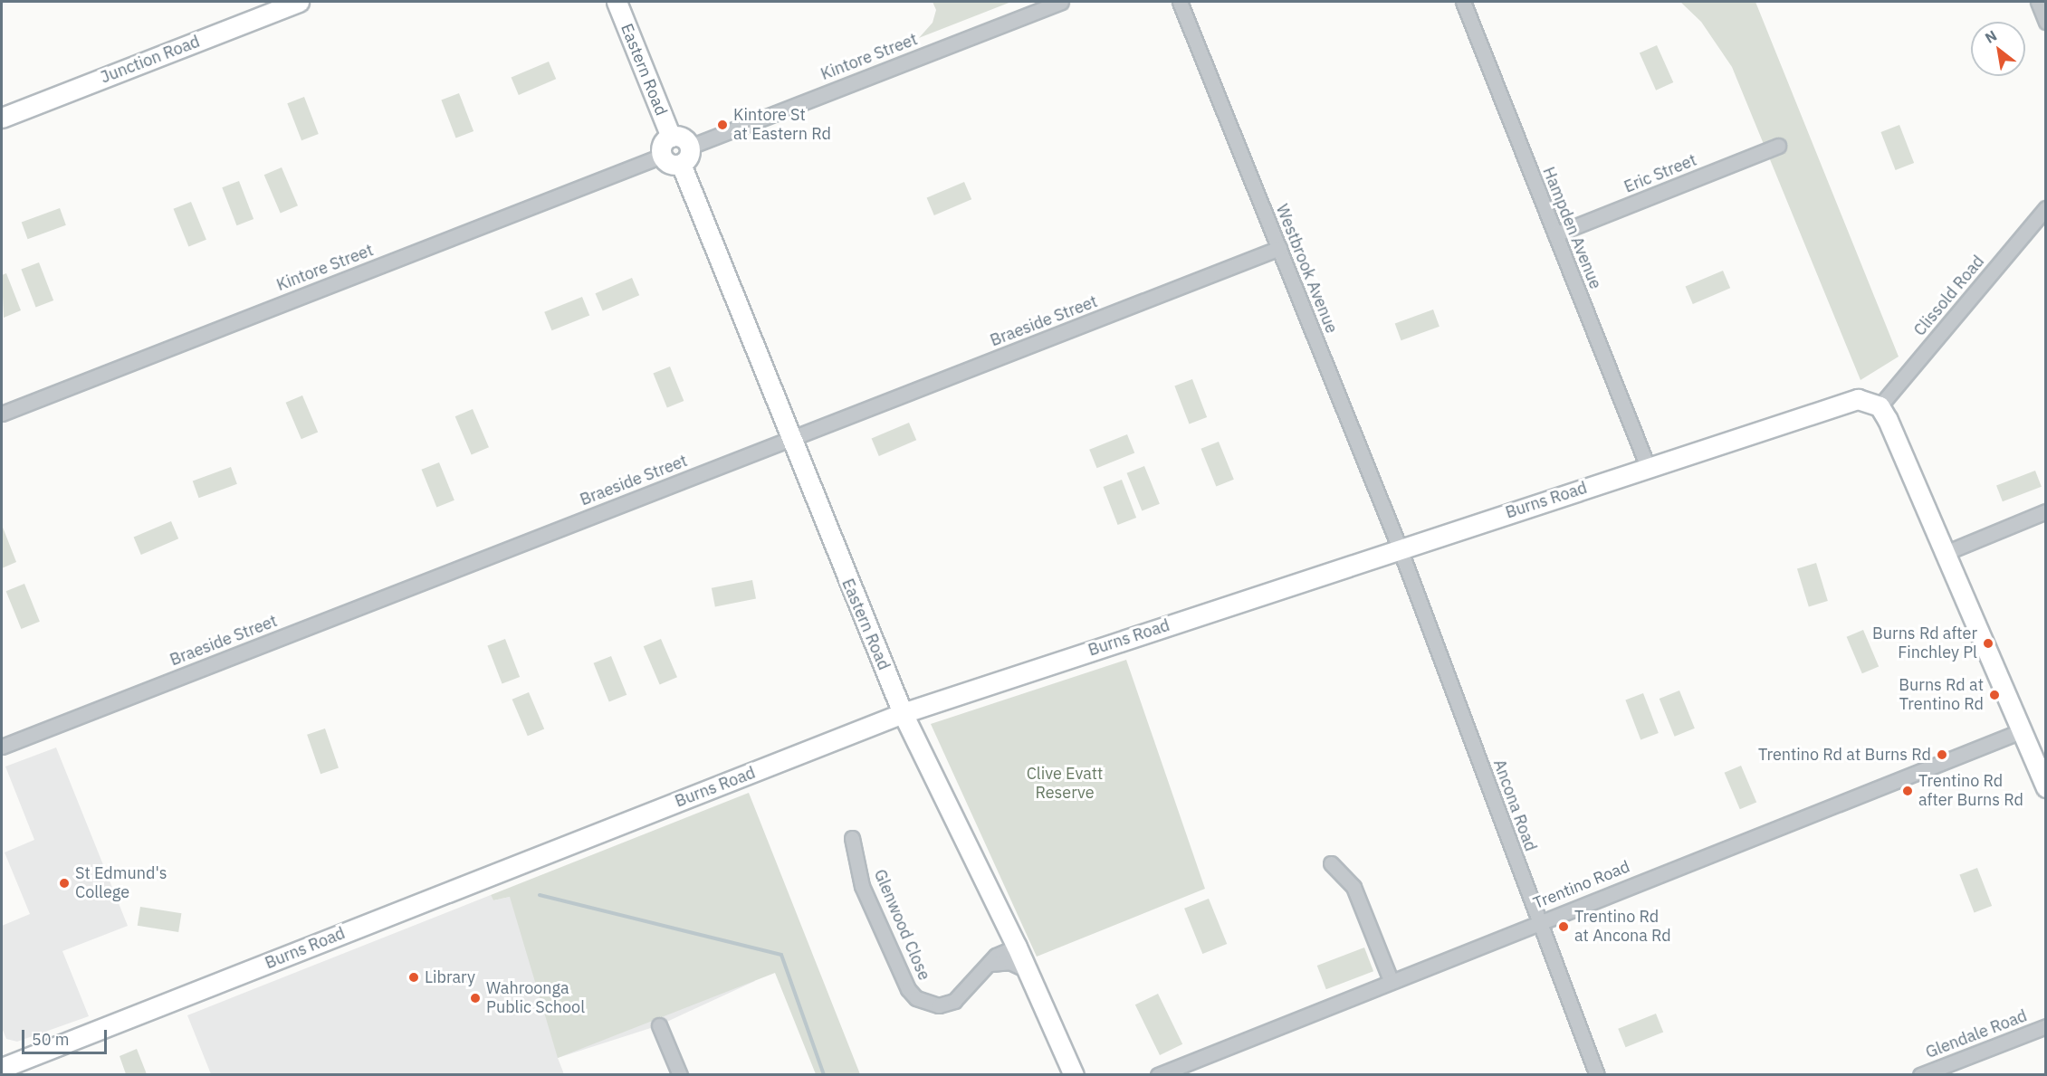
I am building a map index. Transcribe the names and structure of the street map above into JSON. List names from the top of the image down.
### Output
{
  "streets": {
    "main road": ["Junction Road", "Eastern Road", "Burns Road"],
    "street": [
      "Kintore Street",
      "Eric Street",
      "Hampden Avenue",
      "Westbrook Avenue",
      "Clissold Road",
      "Braeside Street",
      "Ancona Road",
      "Trentino Road",
      "Glenwood Close",
      "Glendale Road"
    ]
  },
  "crossings": [
    ["Kintore Street", "Eastern Road"],
    ["Eastern Road", "Braeside Street"],
    ["Eastern Road", "Burns Road"],
    ["Eastern Road", "Glenwood Close"],
    ["Eric Street", "Hampden Avenue"],
    ["Hampden Avenue", "Burns Road"],
    ["Westbrook Avenue", "Braeside Street"],
    ["Westbrook Avenue", "Burns Road"],
    ["Westbrook Avenue", "Ancona Road"],
    ["Clissold Road", "Burns Road"],
    ["Burns Road", "Ancona Road"],
    ["Ancona Road", "Trentino Road"]
  ],
  "parks": ["Clive Evatt Reserve"],
  "places": [
    "Kintore St at Eastern Rd",
    "Burns Rd after Finchley Pl",
    "Burns Rd at Trentino Rd",
    "Trentino Rd at Burns Rd",
    "Trentino Rd after Burns Rd",
    "St Edmund's College",
    "Trentino Rd at Ancona Rd",
    "Library",
    "Wahroonga Public School"
  ],
  "scale_bar": "50 m",
  "north": "top left"
}
